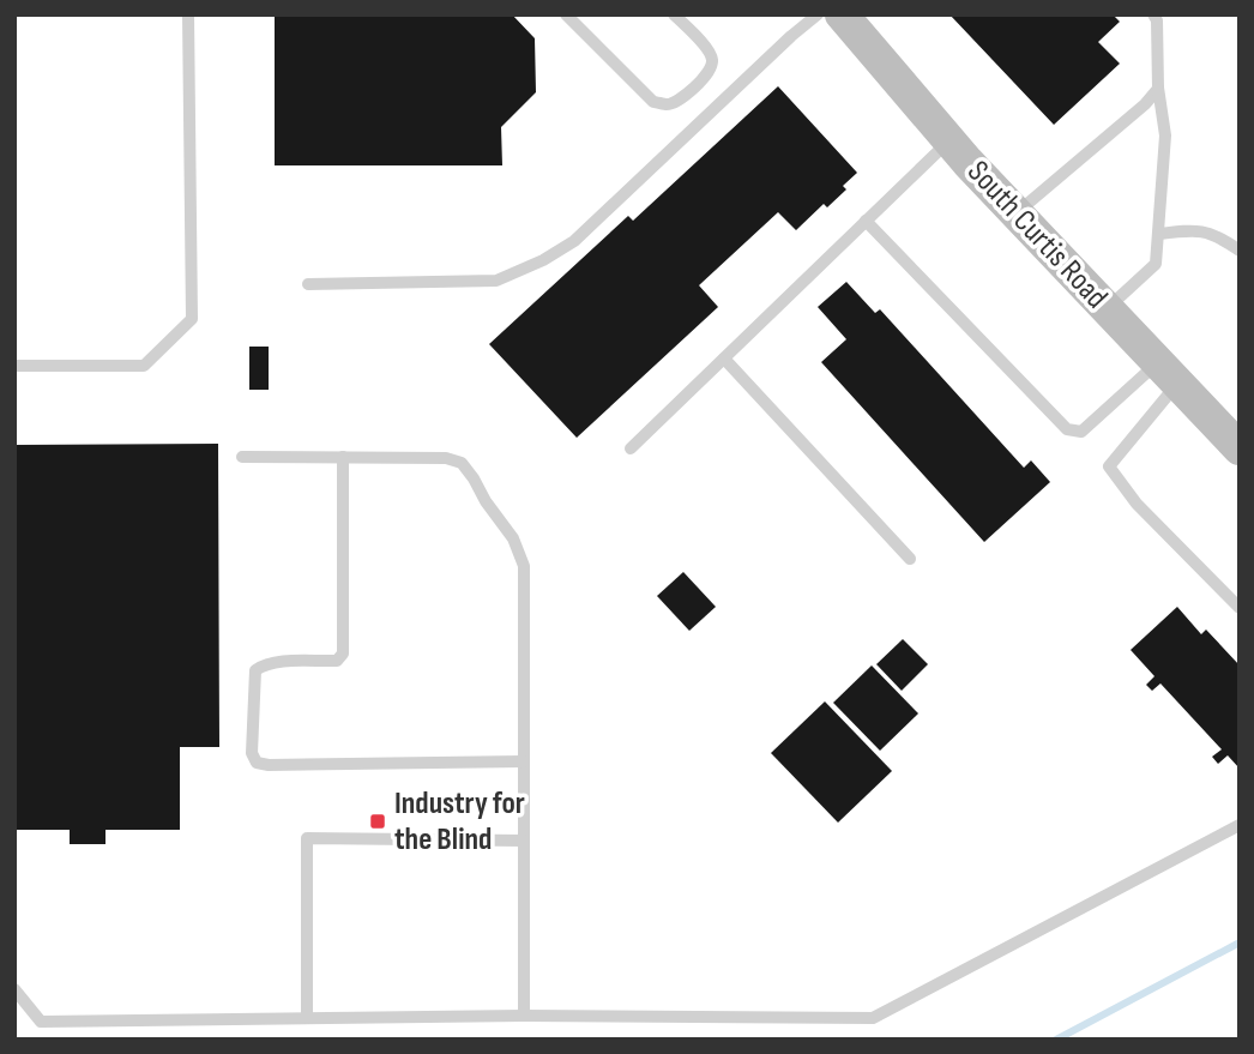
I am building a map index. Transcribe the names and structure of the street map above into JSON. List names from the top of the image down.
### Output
{
  "streets": {
    "street": ["South Curtis Road"]
  },
  "places": {
    "transit": ["Industry for the Blind"]
  }
}
